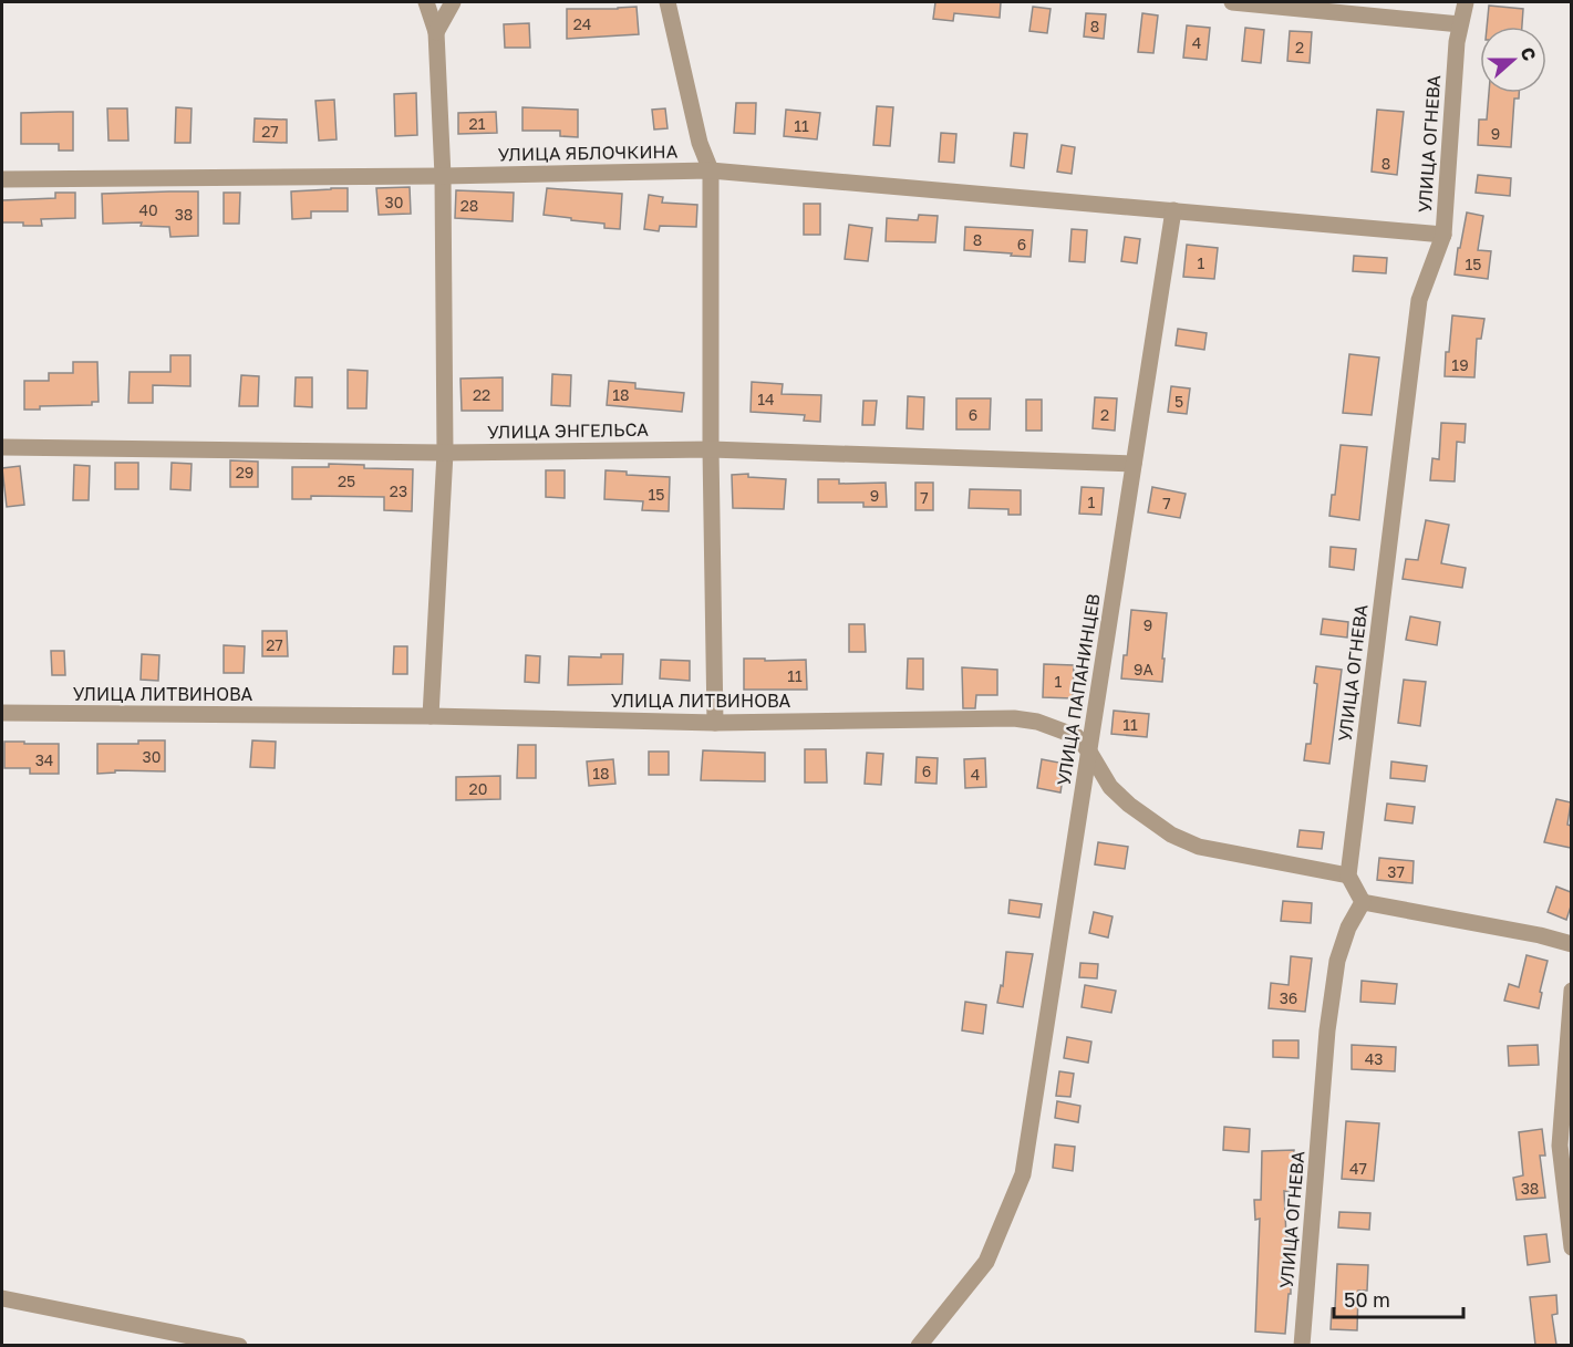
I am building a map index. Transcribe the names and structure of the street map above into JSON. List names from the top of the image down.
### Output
{
  "streets": {
    "street": [
      "УЛИЦА ОГНЕВА",
      "УЛИЦА ЯБЛОЧКИНА",
      "УЛИЦА ЭНГЕЛЬСА",
      "УЛИЦА ПАПАНИНЦЕВ",
      "УЛИЦА ЛИТВИНОВА"
    ]
  },
  "crossings": [
    ["УЛИЦА ОГНЕВА", "УЛИЦА ЯБЛОЧКИНА"],
    ["УЛИЦА ОГНЕВА", "УЛИЦА ЛИТВИНОВА"],
    ["УЛИЦА ЯБЛОЧКИНА", "УЛИЦА ПАПАНИНЦЕВ"],
    ["УЛИЦА ЭНГЕЛЬСА", "УЛИЦА ПАПАНИНЦЕВ"],
    ["УЛИЦА ПАПАНИНЦЕВ", "УЛИЦА ЛИТВИНОВА"]
  ],
  "house_numbers": [
    "24",
    "8",
    "4",
    "2",
    "21",
    "11",
    "27",
    "9",
    "8",
    "30",
    "28",
    "40",
    "38",
    "8",
    "6",
    "1",
    "15",
    "19",
    "22",
    "18",
    "14",
    "5",
    "6",
    "2",
    "29",
    "25",
    "23",
    "15",
    "9",
    "7",
    "1",
    "7",
    "9",
    "27",
    "9А",
    "11",
    "1",
    "11",
    "30",
    "34",
    "6",
    "18",
    "4",
    "20",
    "37",
    "36",
    "43",
    "47",
    "38"
  ],
  "scale_bar": "50 m",
  "north": "right"
}
